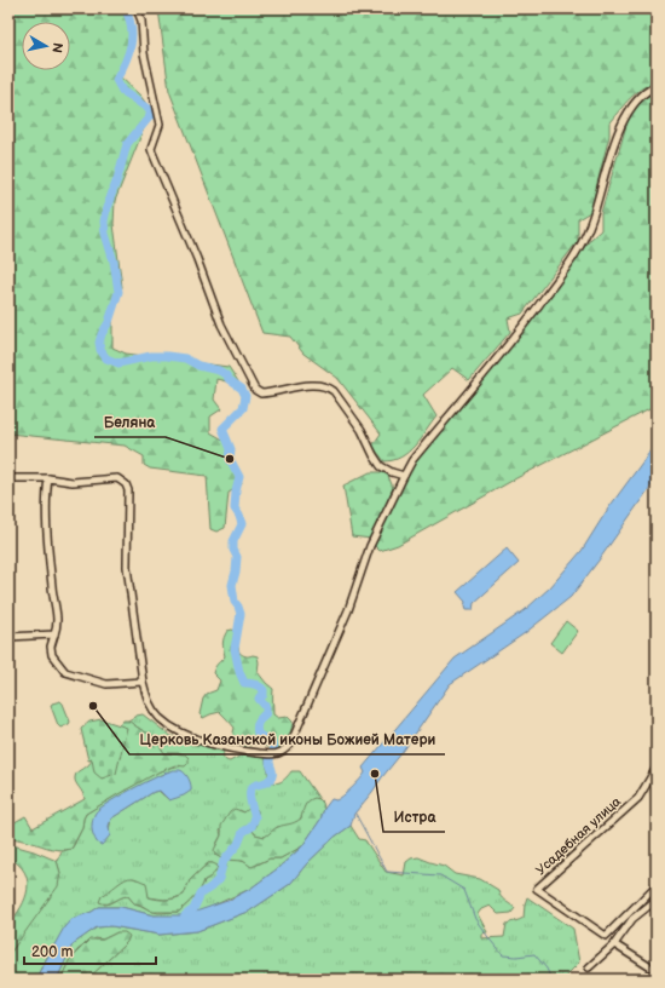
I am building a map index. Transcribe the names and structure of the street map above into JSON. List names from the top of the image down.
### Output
{
  "streets": {
    "street": ["Усадебная улица"]
  },
  "places": ["Беляна", "Церковь Казанской иконы Божией Матери", "Истра"],
  "scale_bar": "200 m",
  "north": "right"
}
